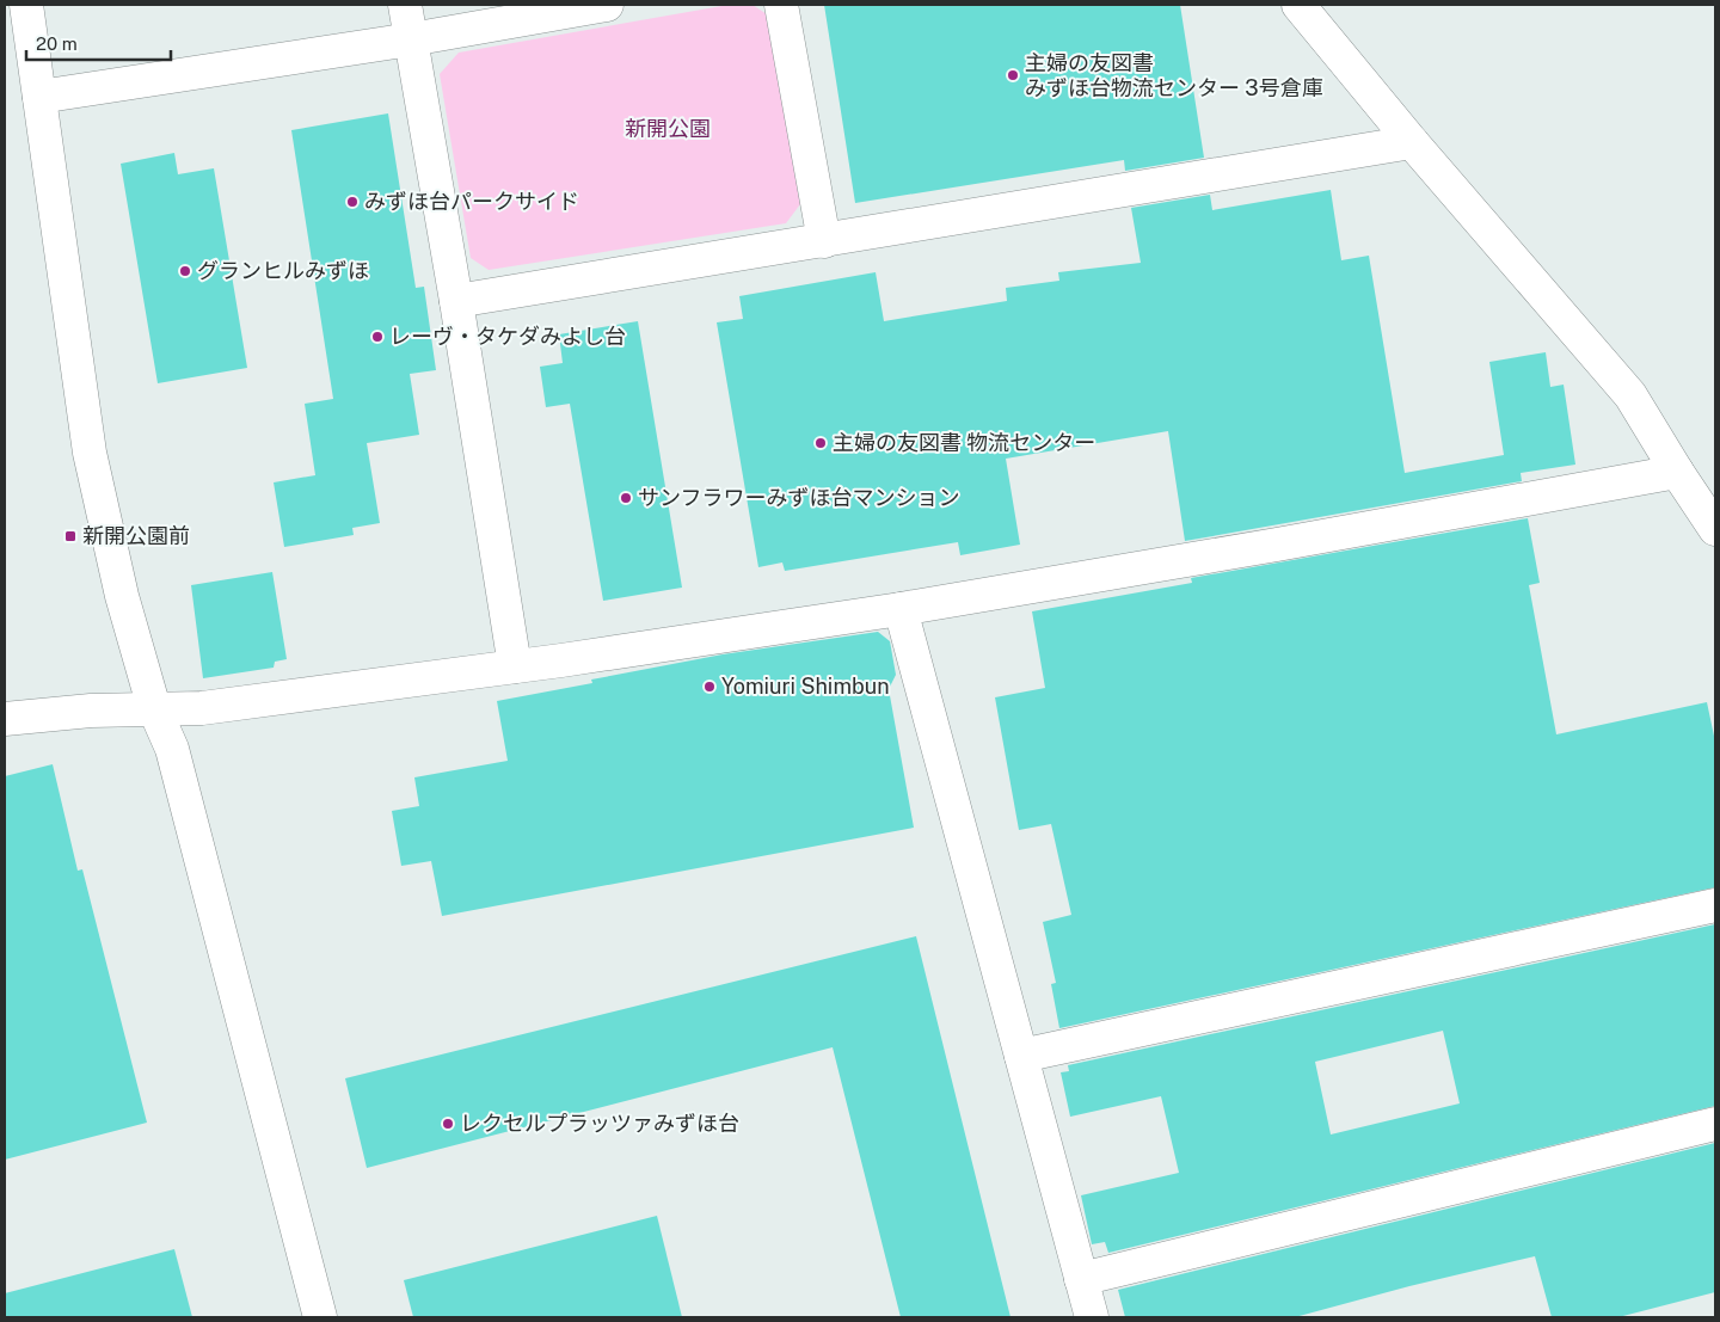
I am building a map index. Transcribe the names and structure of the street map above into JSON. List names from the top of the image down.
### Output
{
  "parks": ["新開公園"],
  "places": {
    "other": [
      "主婦の友図書 みずほ台物流センター 3号倉庫",
      "みずほ台パークサイド",
      "グランヒルみずほ",
      "レーヴ・タケダみよし台",
      "主婦の友図書 物流センター",
      "サンフラワーみずほ台マンション",
      "Yomiuri Shimbun",
      "レクセルプラッツァみずほ台"
    ],
    "transit": ["新開公園前"]
  },
  "scale_bar": "20 m"
}
